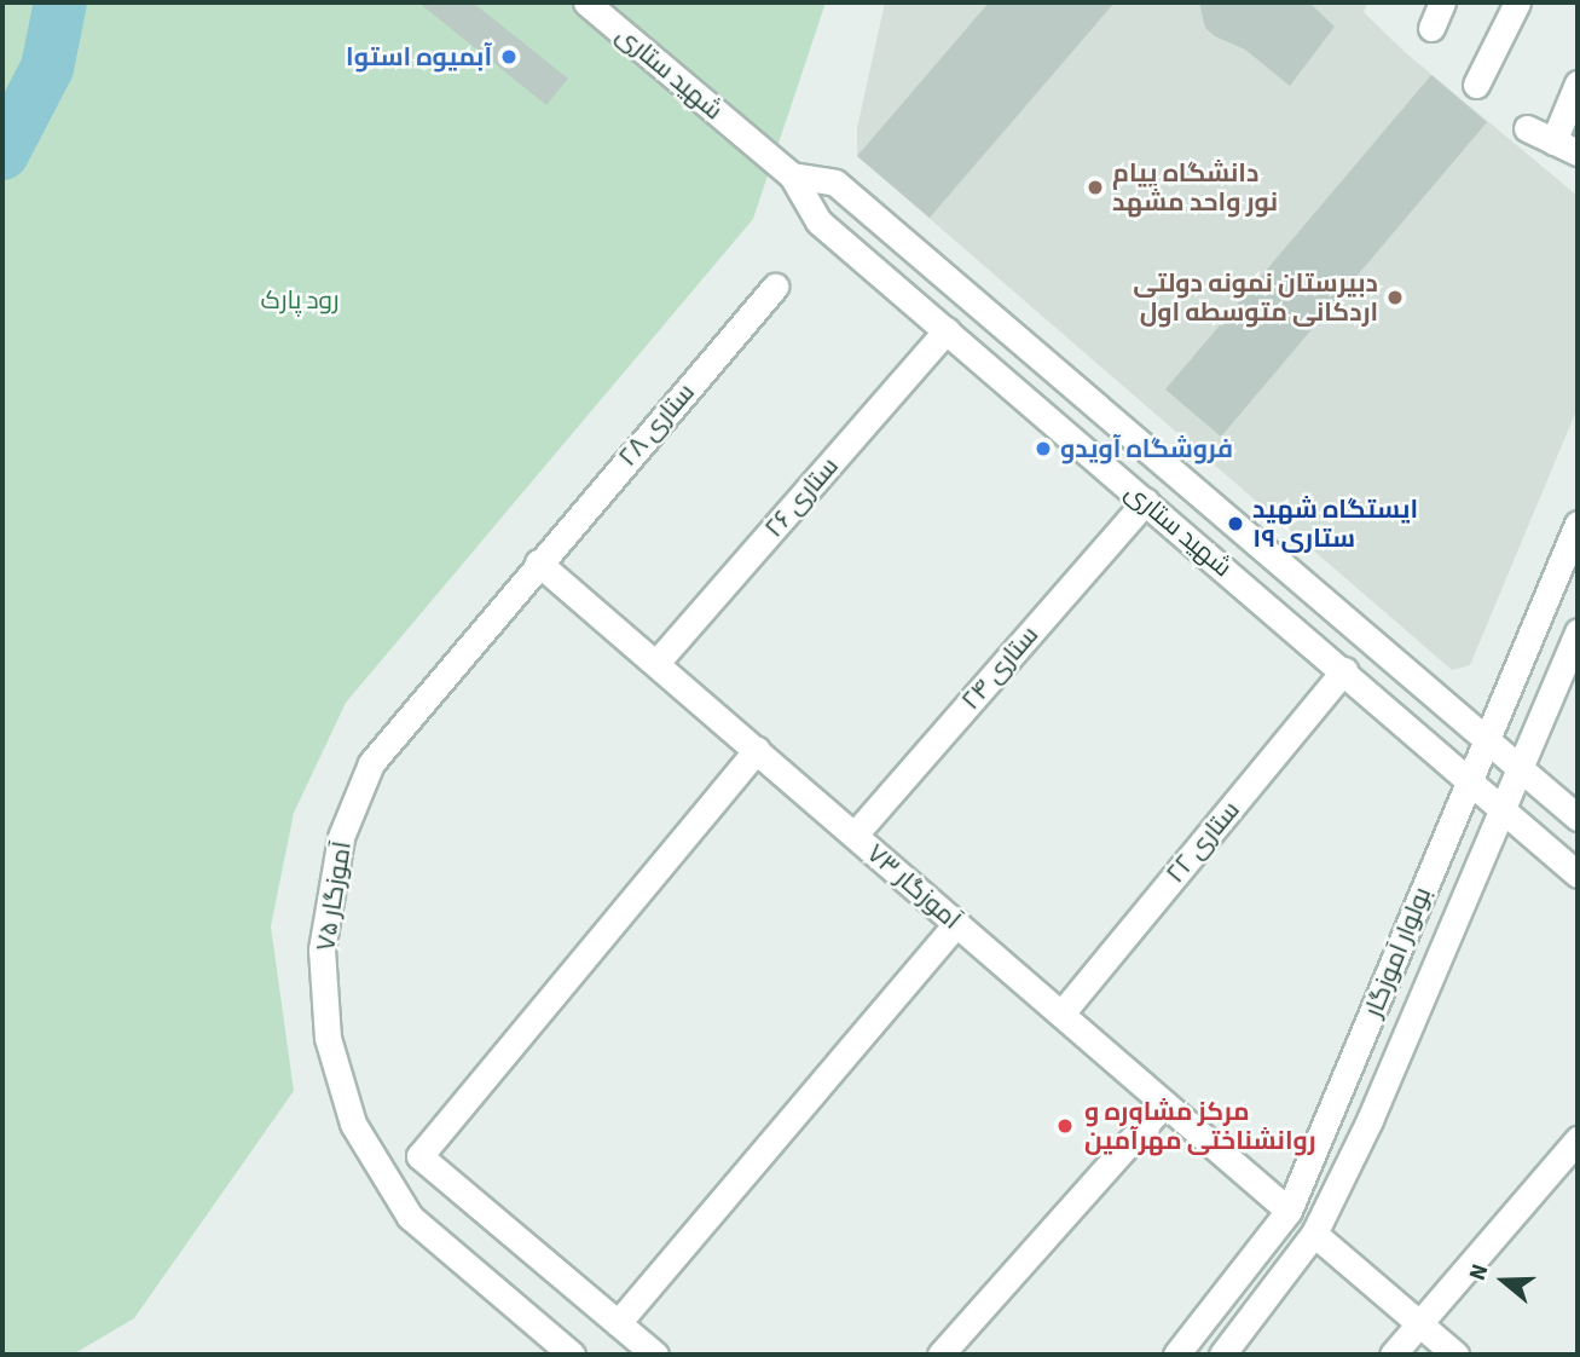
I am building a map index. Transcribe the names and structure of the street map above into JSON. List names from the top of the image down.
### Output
{
  "streets": {
    "street": [
      "شهید ستاری",
      "ستاری ۲۸",
      "ستاری ۲۶",
      "ستاری ۲۴",
      "ستاری ۲۲",
      "۷۳ آموزگار",
      "آموزگار ۷۵",
      "بولوار آموزگار"
    ]
  },
  "crossings": [
    ["شهید ستاری", "ستاری ۲۶"],
    ["شهید ستاری", "ستاری ۲۴"],
    ["شهید ستاری", "ستاری ۲۲"],
    ["شهید ستاری", "بولوار آموزگار"],
    ["ستاری ۲۸", "۷۳ آموزگار"],
    ["ستاری ۲۸", "آموزگار ۷۵"],
    ["ستاری ۲۶", "۷۳ آموزگار"],
    ["ستاری ۲۴", "۷۳ آموزگار"],
    ["ستاری ۲۲", "۷۳ آموزگار"],
    ["۷۳ آموزگار", "آموزگار ۷۵"],
    ["۷۳ آموزگار", "بولوار آموزگار"]
  ],
  "parks": ["رود پارک"],
  "places": [
    "آبمیوه استوا",
    "دانشگاه پیام نور واحد مشهد",
    "دبیرستان نمونه دولتی اردکانی متوسطه اول",
    "فروشگاه آويدو",
    "ایستگاه شهید ستاری ۱۹",
    "مرکز مشاوره و روانشناختی مهرآمین"
  ],
  "north": "left"
}
